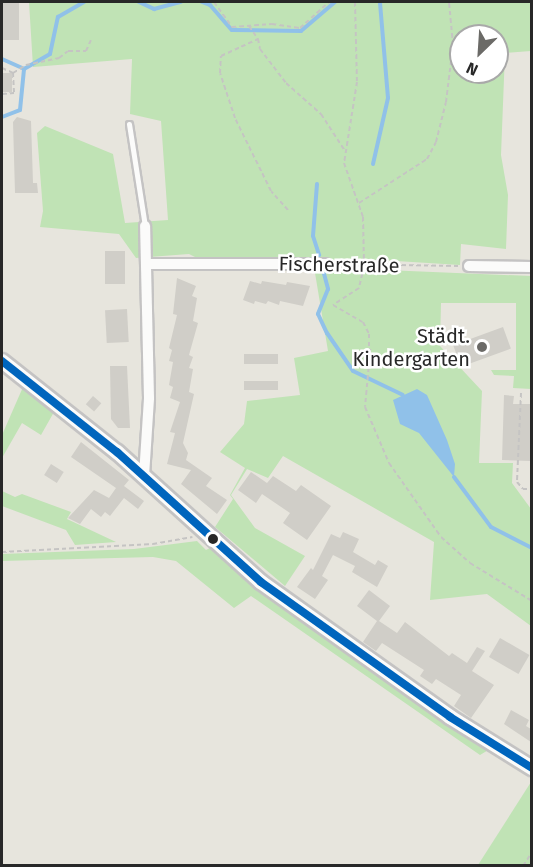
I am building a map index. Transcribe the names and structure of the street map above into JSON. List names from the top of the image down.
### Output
{
  "streets": {
    "street": ["Fischerstraße"]
  },
  "places": ["Städt. Kindergarten"],
  "north": "bottom left"
}
